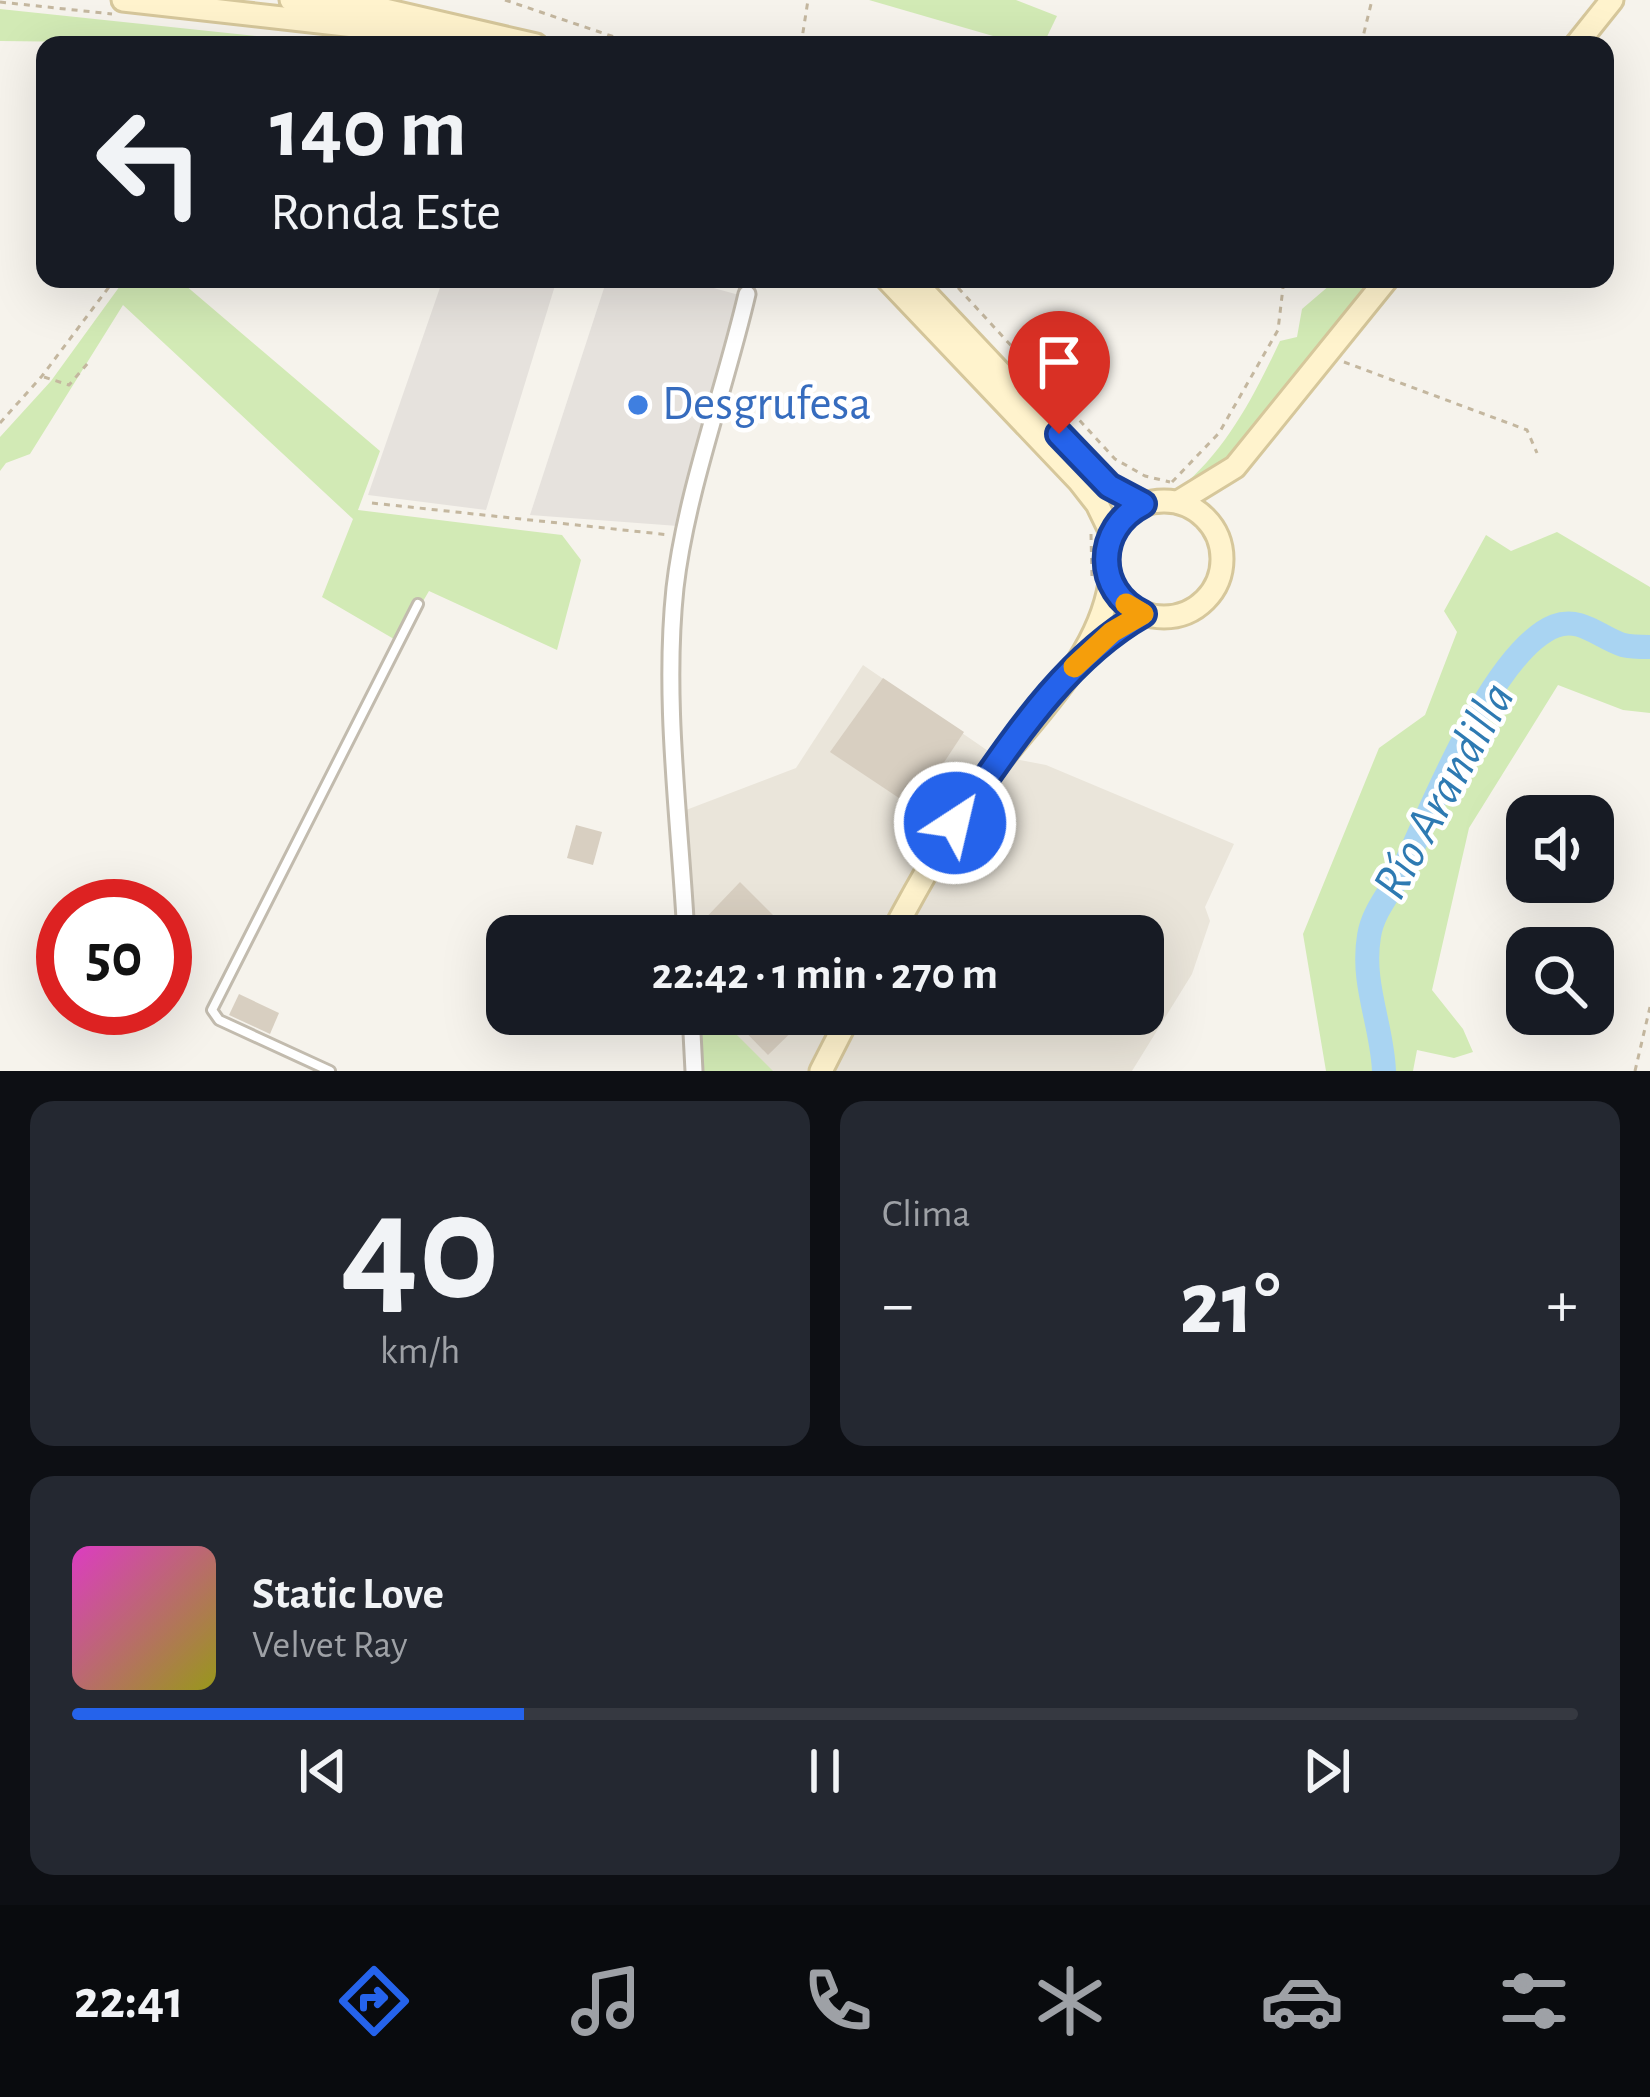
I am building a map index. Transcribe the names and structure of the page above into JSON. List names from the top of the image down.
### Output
{
  "water": ["Río Arandilla"],
  "places": ["Desgrufesa"],
  "page": {
    "turn": ["140 m", "Ronda Este"],
    "limit": "50",
    "trip": "22:42 · 1 min · 270 m",
    "tile": [
      ["40", "km/h"],
      "Clima"
    ],
    "heat": ["−", "21°", "+"],
    "song": ["Static Love", "Velvet Ray"],
    "tabs": "22:41"
  }
}
